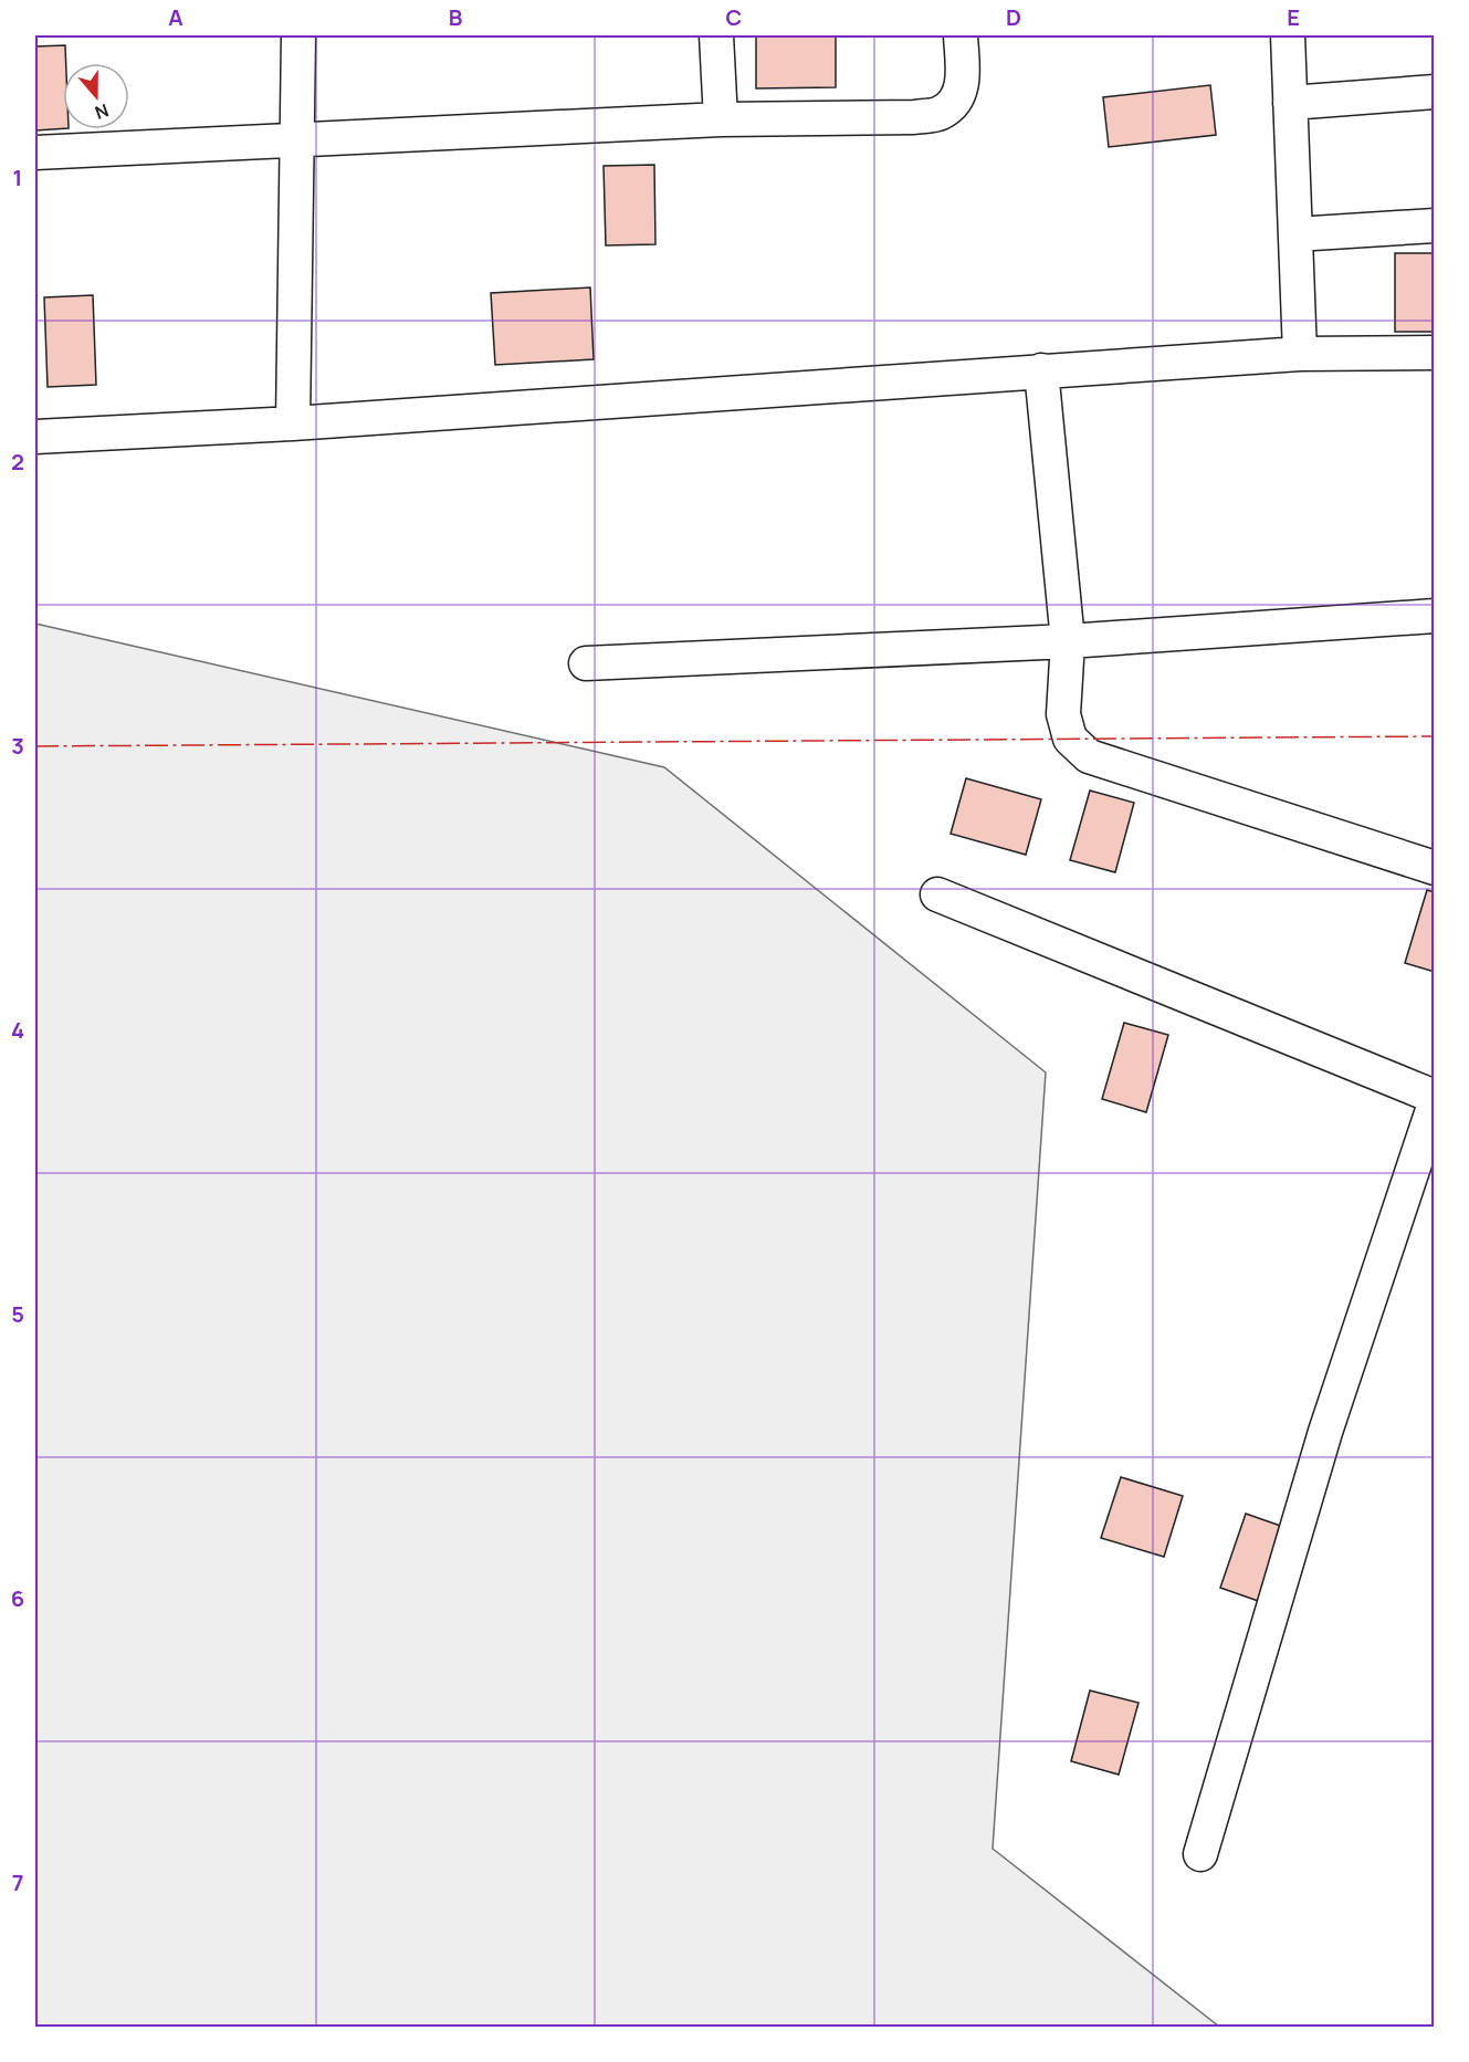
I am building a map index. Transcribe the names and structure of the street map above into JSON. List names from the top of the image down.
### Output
{
  "north": "bottom",
  "grid": {
    "columns": [
      "A",
      "B",
      "C",
      "D",
      "E"
    ],
    "rows": [
      "1",
      "2",
      "3",
      "4",
      "5",
      "6",
      "7"
    ]
  }
}
